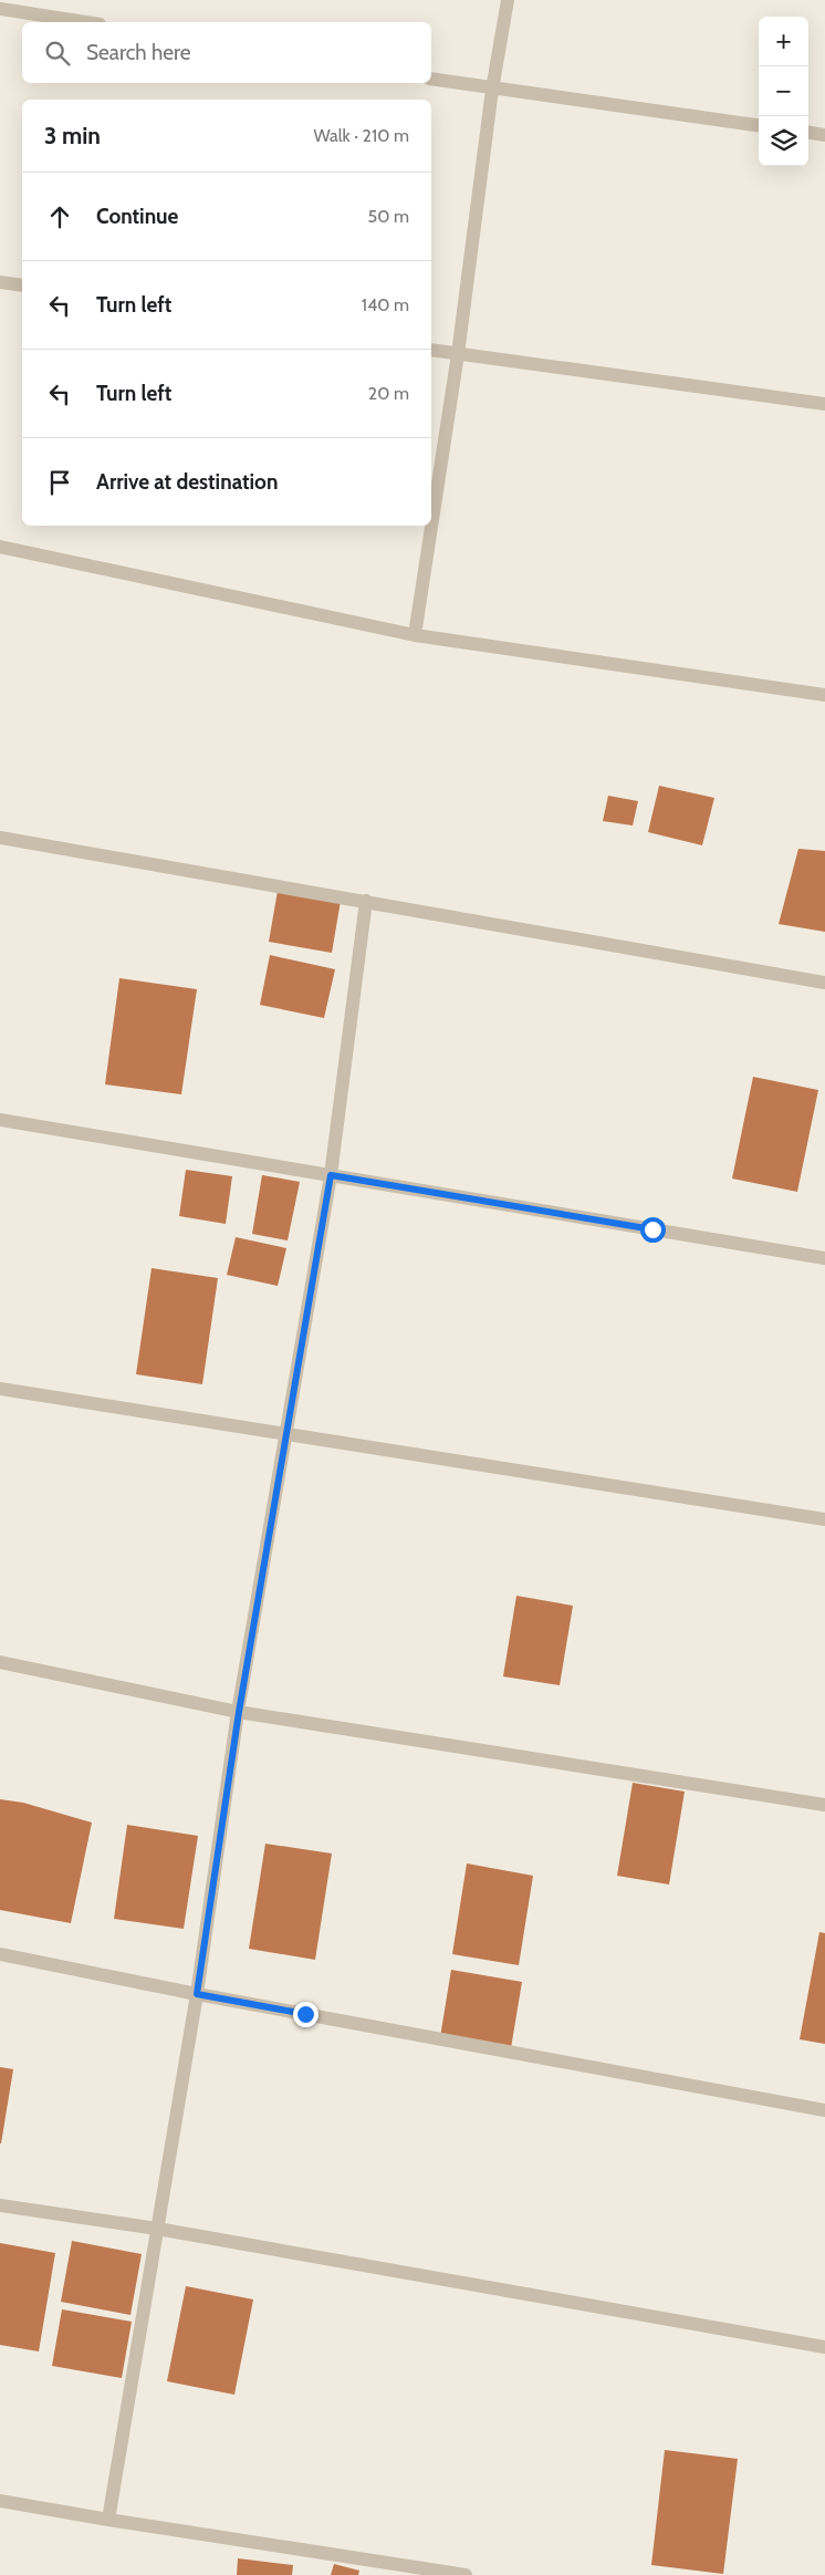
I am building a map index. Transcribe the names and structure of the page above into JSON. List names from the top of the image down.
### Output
{
  "page": {
    "map_buttons": ["+", "−"],
    "search": "Search here",
    "heading": ["3 min", "Walk · 210 m"],
    "list": [
      ["Continue", "50 m"],
      ["Turn left", "140 m"],
      ["Turn left", "20 m"],
      "Arrive at destination"
    ]
  }
}
